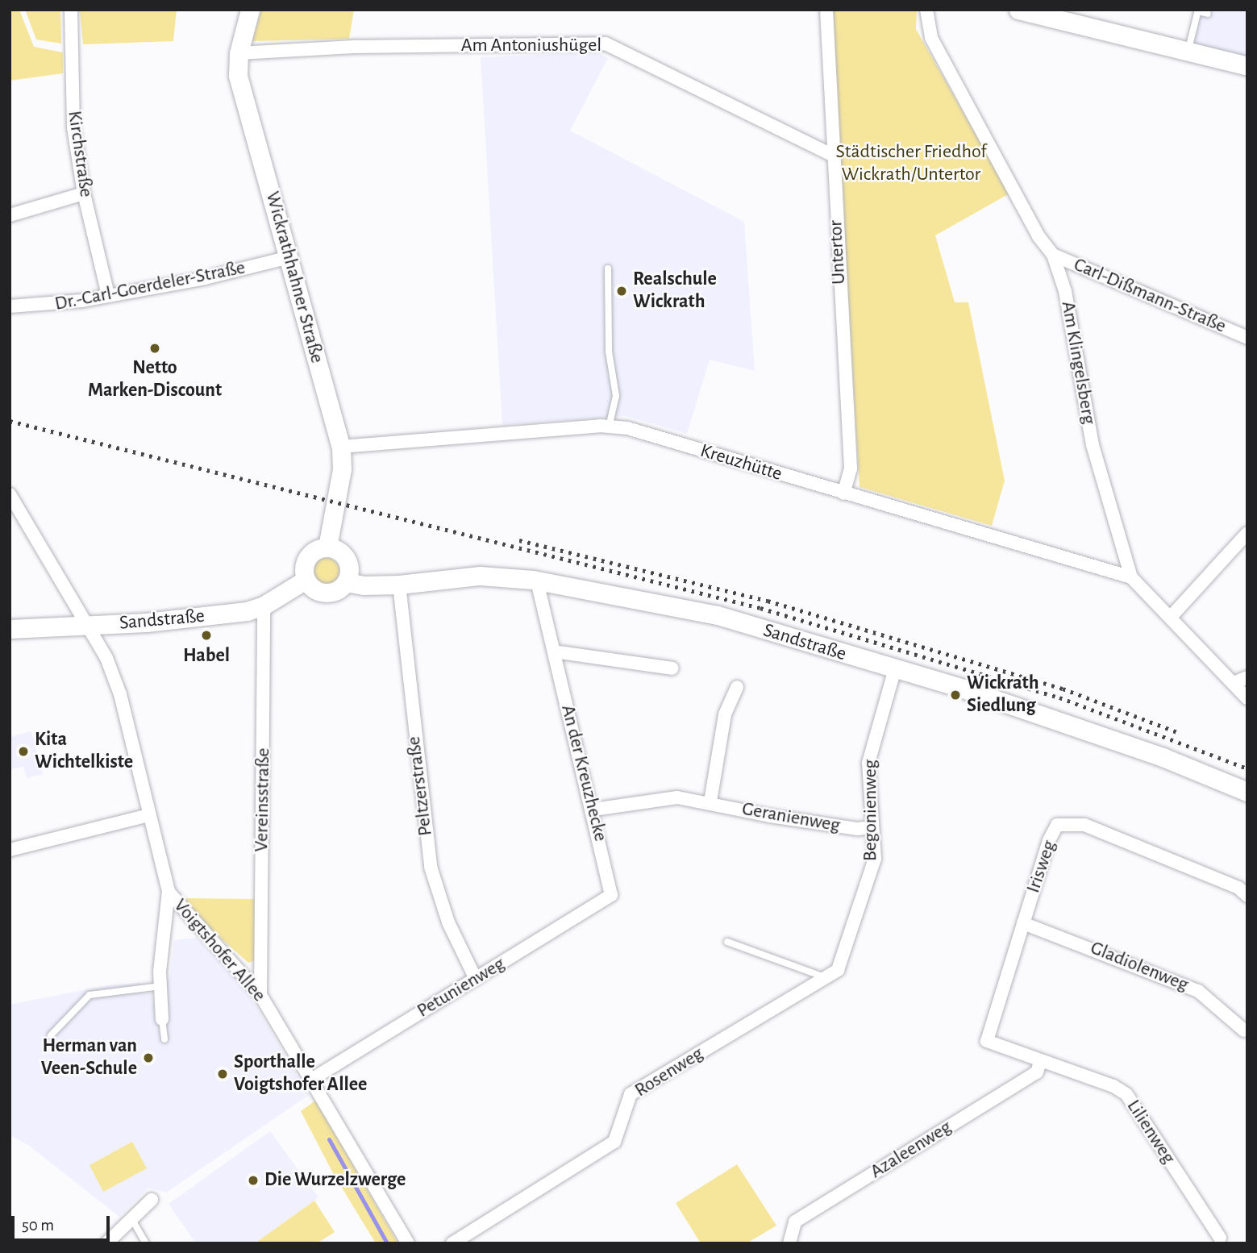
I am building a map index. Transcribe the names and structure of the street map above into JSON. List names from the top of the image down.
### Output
{
  "streets": {
    "main road": ["Wickrathhahner Straße", "Sandstraße"],
    "street": [
      "Am Antoniushügel",
      "Kirchstraße",
      "Untertor",
      "Dr.-Carl-Goerdeler-Straße",
      "Carl-Dißmann-Straße",
      "Am Klingelsberg",
      "Kreuzhütte",
      "An der Kreuzhecke",
      "Peltzerstraße",
      "Vereinsstraße",
      "Begonienweg",
      "Geranienweg",
      "Irisweg",
      "Voigtshofer Allee",
      "Gladiolenweg",
      "Petunienweg",
      "Rosenweg",
      "Lilienweg",
      "Azaleenweg"
    ]
  },
  "crossings": [
    ["Am Antoniushügel", "Untertor"],
    ["Am Antoniushügel", "Wickrathhahner Straße"],
    ["Kirchstraße", "Dr.-Carl-Goerdeler-Straße"],
    ["Untertor", "Kreuzhütte"],
    ["Wickrathhahner Straße", "Dr.-Carl-Goerdeler-Straße"],
    ["Wickrathhahner Straße", "Kreuzhütte"],
    ["Wickrathhahner Straße", "Sandstraße"],
    ["Carl-Dißmann-Straße", "Am Klingelsberg"],
    ["Am Klingelsberg", "Kreuzhütte"],
    ["Sandstraße", "An der Kreuzhecke"],
    ["Sandstraße", "Peltzerstraße"],
    ["Sandstraße", "Vereinsstraße"],
    ["Sandstraße", "Begonienweg"],
    ["Sandstraße", "Voigtshofer Allee"],
    ["An der Kreuzhecke", "Geranienweg"],
    ["An der Kreuzhecke", "Petunienweg"],
    ["Peltzerstraße", "Petunienweg"],
    ["Vereinsstraße", "Voigtshofer Allee"],
    ["Begonienweg", "Geranienweg"],
    ["Begonienweg", "Rosenweg"],
    ["Irisweg", "Gladiolenweg"],
    ["Irisweg", "Lilienweg"],
    ["Voigtshofer Allee", "Petunienweg"],
    ["Lilienweg", "Azaleenweg"]
  ],
  "parks": ["Städtischer Friedhof Wickrath/Untertor"],
  "places": [
    "Realschule Wickrath",
    "Netto Marken-Discount",
    "Habel",
    "Wickrath Siedlung",
    "Kita Wichtelkiste",
    "Herman van Veen-Schule",
    "Sporthalle Voigtshofer Allee",
    "Die Wurzelzwerge"
  ],
  "scale_bar": "50 m"
}
